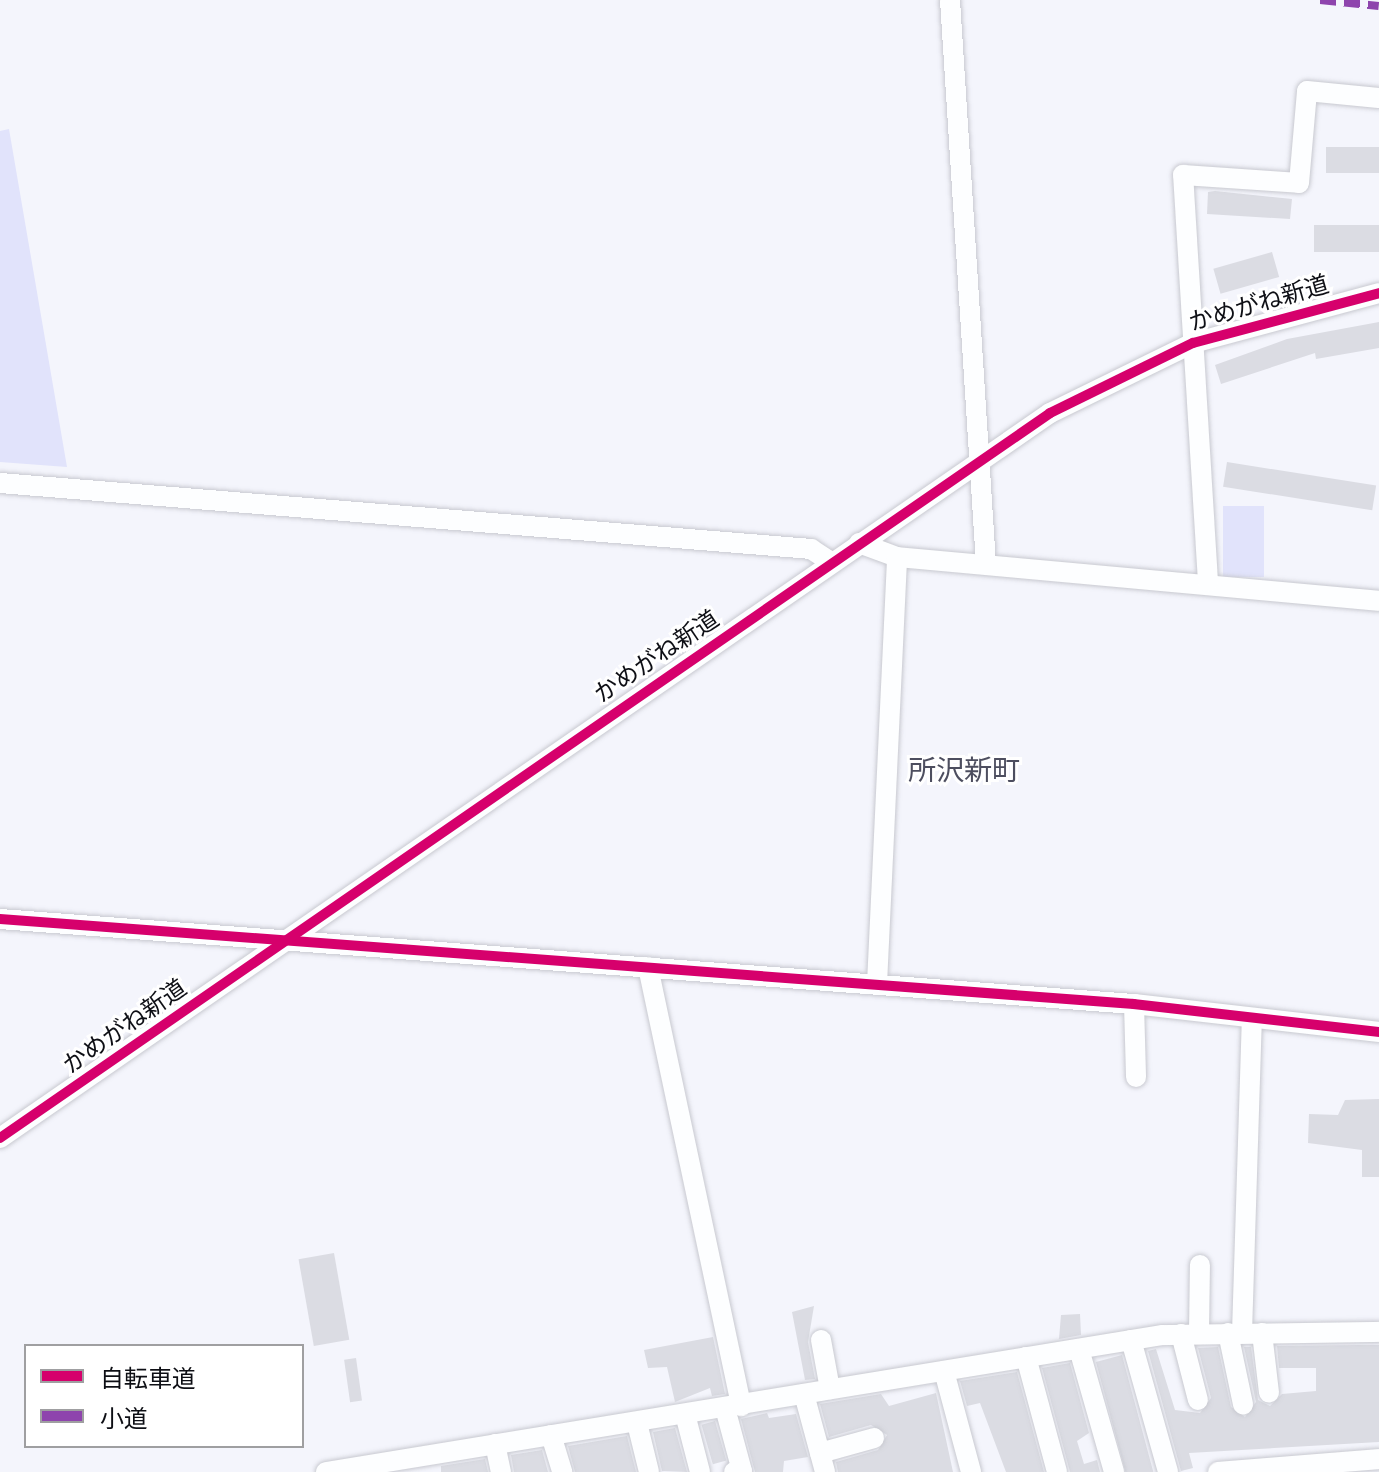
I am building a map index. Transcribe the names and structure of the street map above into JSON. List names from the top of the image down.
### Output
{
  "streets": {
    "street": ["かめがね新道"]
  },
  "districts": ["所沢新町"],
  "legend": ["自転車道", "小道"]
}
